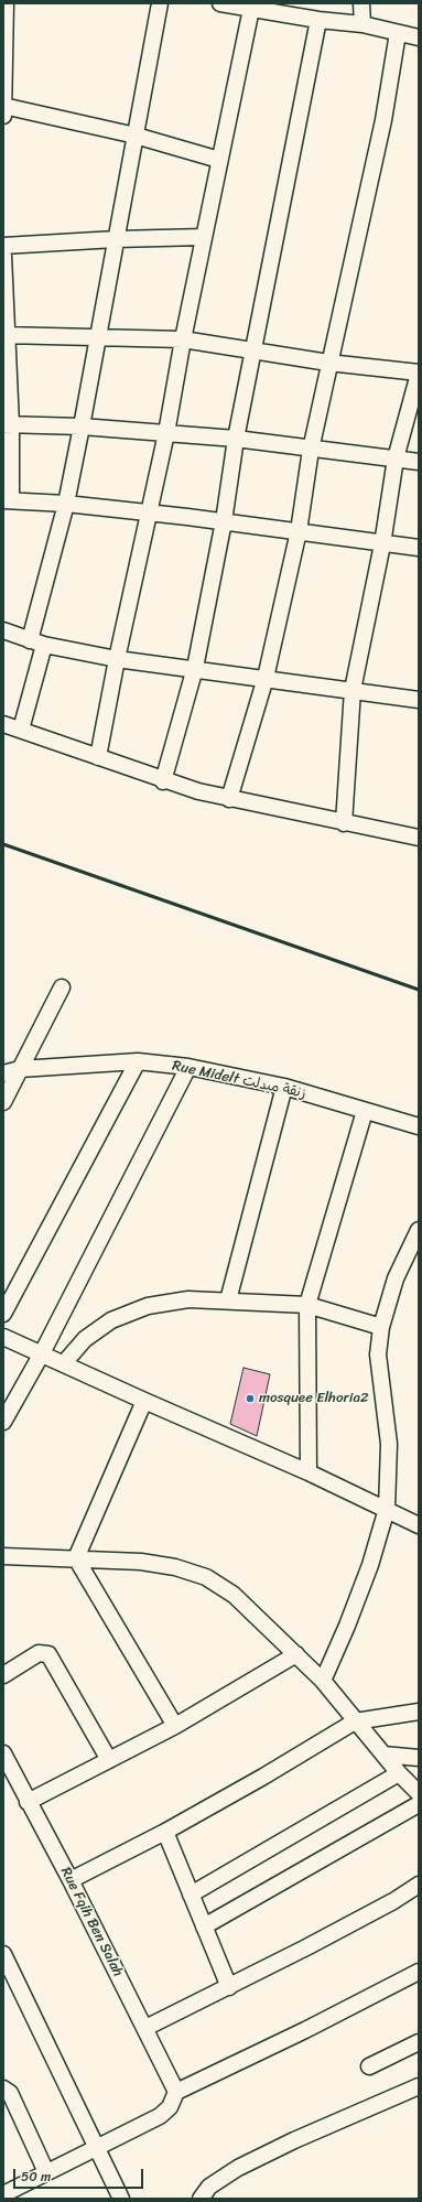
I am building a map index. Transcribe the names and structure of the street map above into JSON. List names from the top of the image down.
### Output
{
  "streets": {
    "street": ["Rue Midelt زنقة ميدلت", "Rue Fqih Ben Salah"]
  },
  "places": ["mosquee Elhoria2"],
  "scale_bar": "50 m"
}
